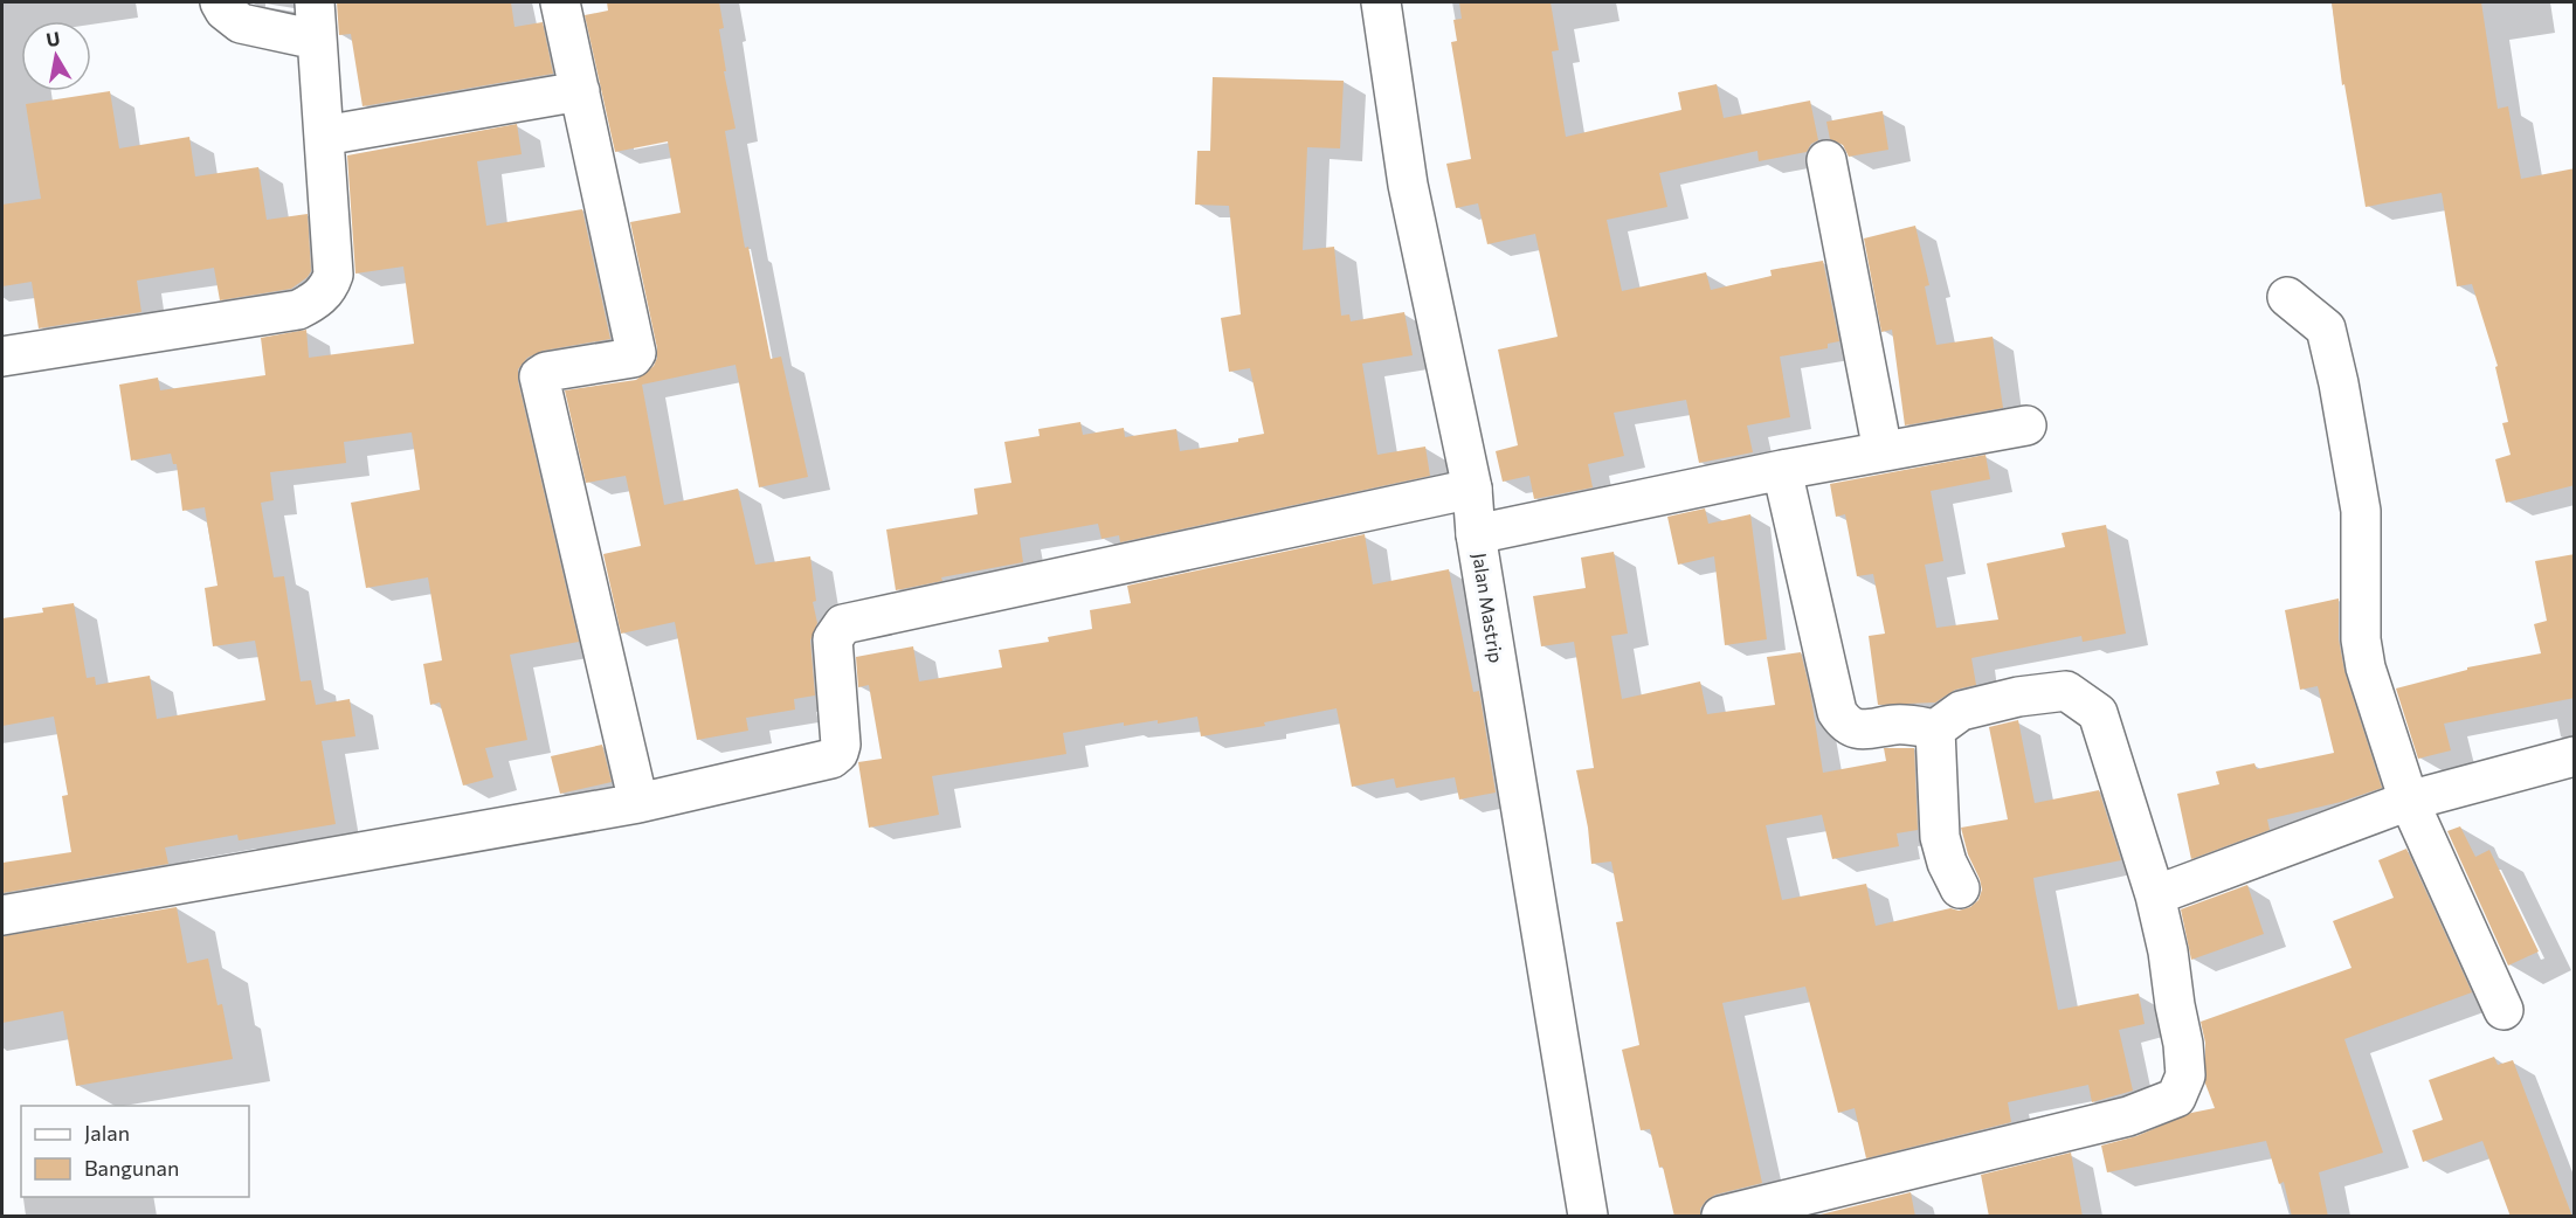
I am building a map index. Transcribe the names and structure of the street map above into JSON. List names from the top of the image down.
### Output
{
  "streets": {
    "street": ["Jalan Mastrip"]
  },
  "legend": ["Jalan", "Bangunan"],
  "north": "top"
}
